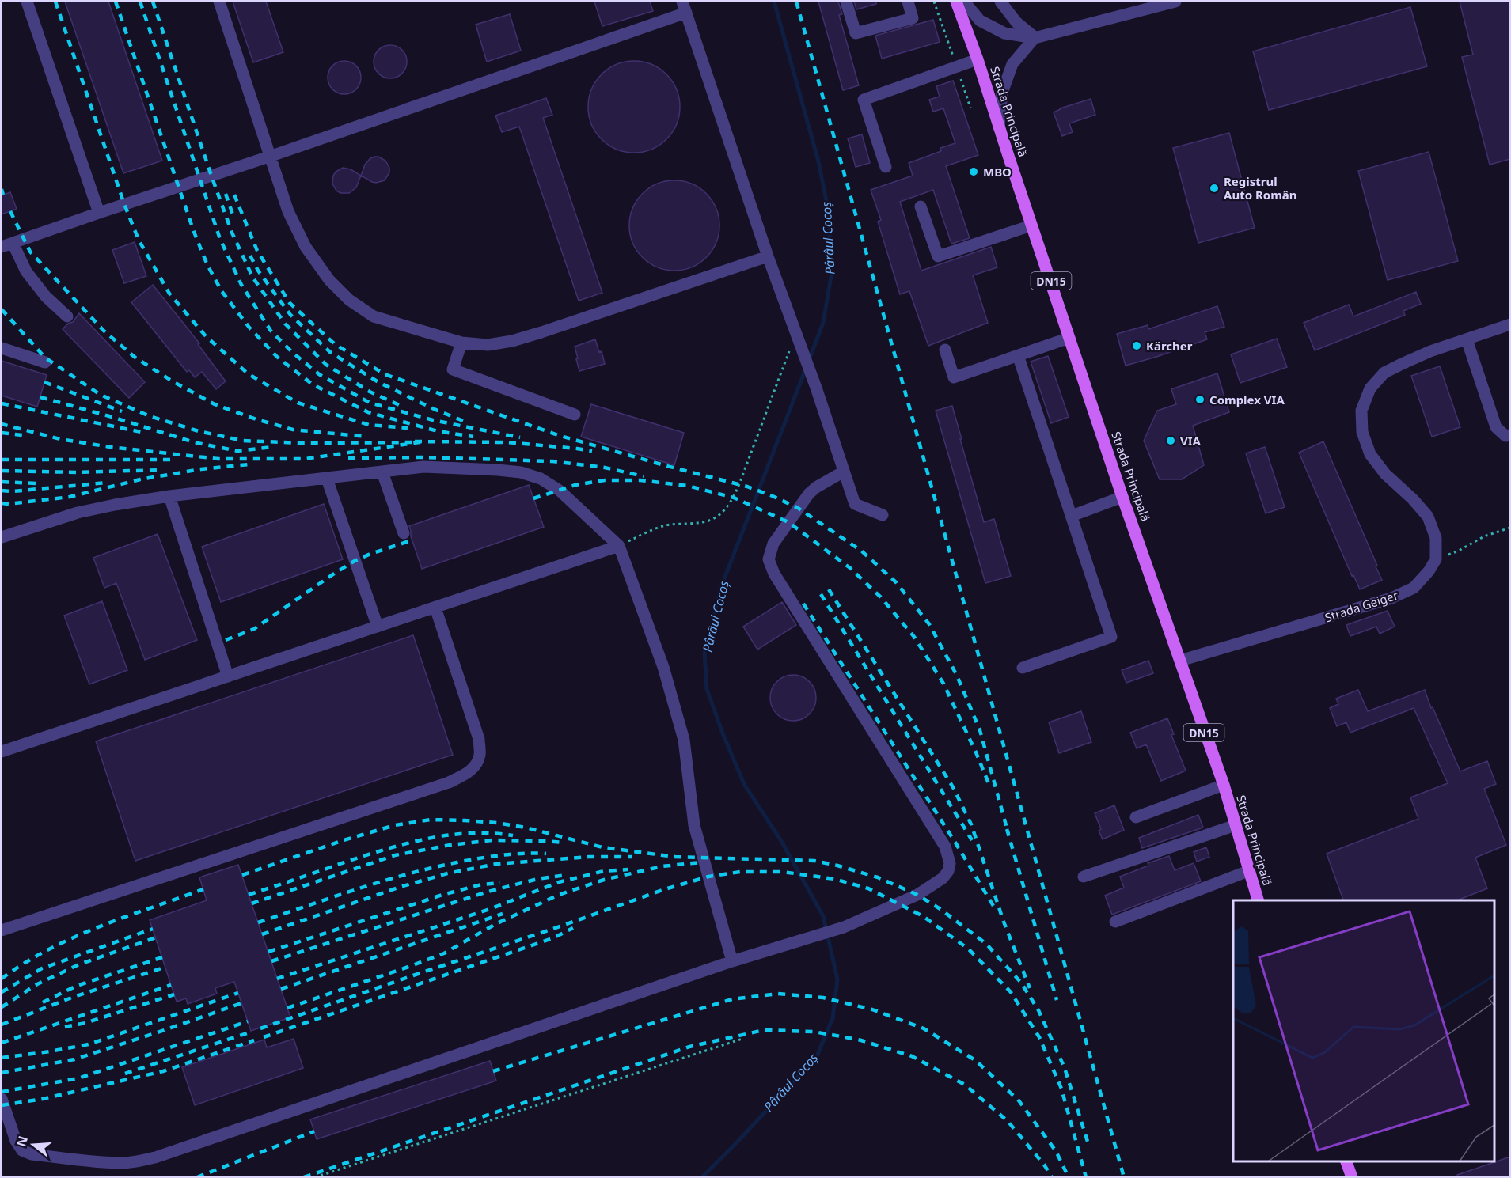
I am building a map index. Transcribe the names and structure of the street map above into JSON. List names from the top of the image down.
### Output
{
  "streets": {
    "main road": ["Strada Principală", "DN15"],
    "lane": ["Strada Geiger"]
  },
  "crossings": [
    ["Strada Principală", "DN15"],
    ["Strada Principală", "Strada Geiger"]
  ],
  "water": ["Pârâul Cocoș"],
  "places": [
    "MBO",
    "Registrul Auto Român",
    "Kärcher",
    "Complex VIA",
    "VIA"
  ],
  "north": "left"
}
